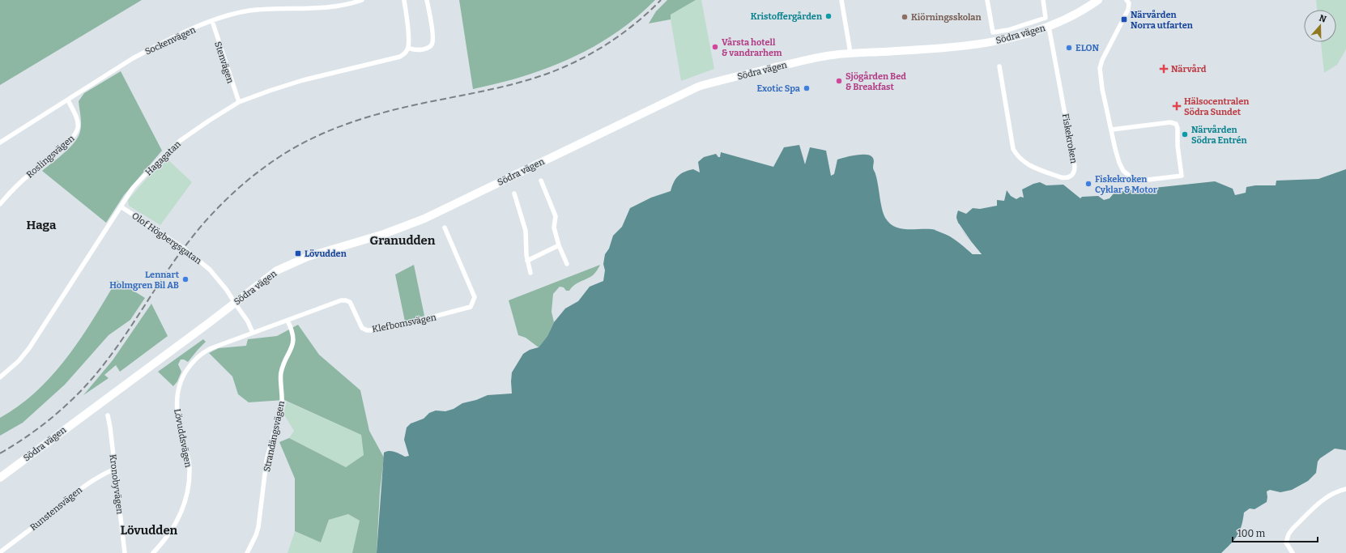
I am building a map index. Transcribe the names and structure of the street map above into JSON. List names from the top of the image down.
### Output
{
  "streets": {
    "highway": ["Södra vägen"],
    "street": [
      "Sockenvägen",
      "Stenvägen",
      "Fiskekroken",
      "Roslingsvägen",
      "Hagagatan",
      "Olof Högbergsgatan",
      "Klefbomsvägen",
      "Strandängsvägen",
      "Lövuddsvägen",
      "Kronobyvägen",
      "Runstensvägen"
    ]
  },
  "crossings": [
    ["Södra vägen", "Fiskekroken"],
    ["Södra vägen", "Olof Högbergsgatan"],
    ["Sockenvägen", "Stenvägen"],
    ["Sockenvägen", "Roslingsvägen"],
    ["Stenvägen", "Hagagatan"],
    ["Hagagatan", "Olof Högbergsgatan"],
    ["Klefbomsvägen", "Strandängsvägen"],
    ["Klefbomsvägen", "Lövuddsvägen"],
    ["Kronobyvägen", "Runstensvägen"]
  ],
  "districts": ["Haga", "Granudden", "Lövudden"],
  "places": {
    "other": [
      "Kristoffergården",
      "Kiörningsskolan",
      "Vårsta hotell & vandrarhem",
      "ELON",
      "Sjögården Bed & Breakfast",
      "Exotic Spa",
      "Närvården Södra Entrén",
      "Fiskekroken Cyklar & Motor",
      "Lennart Holmgren Bil AB"
    ],
    "transit": ["Närvården Norra utfarten", "Lövudden"],
    "health": ["Närvård", "Hälsocentralen Södra Sundet"]
  },
  "scale_bar": "100 m",
  "north": "top"
}
